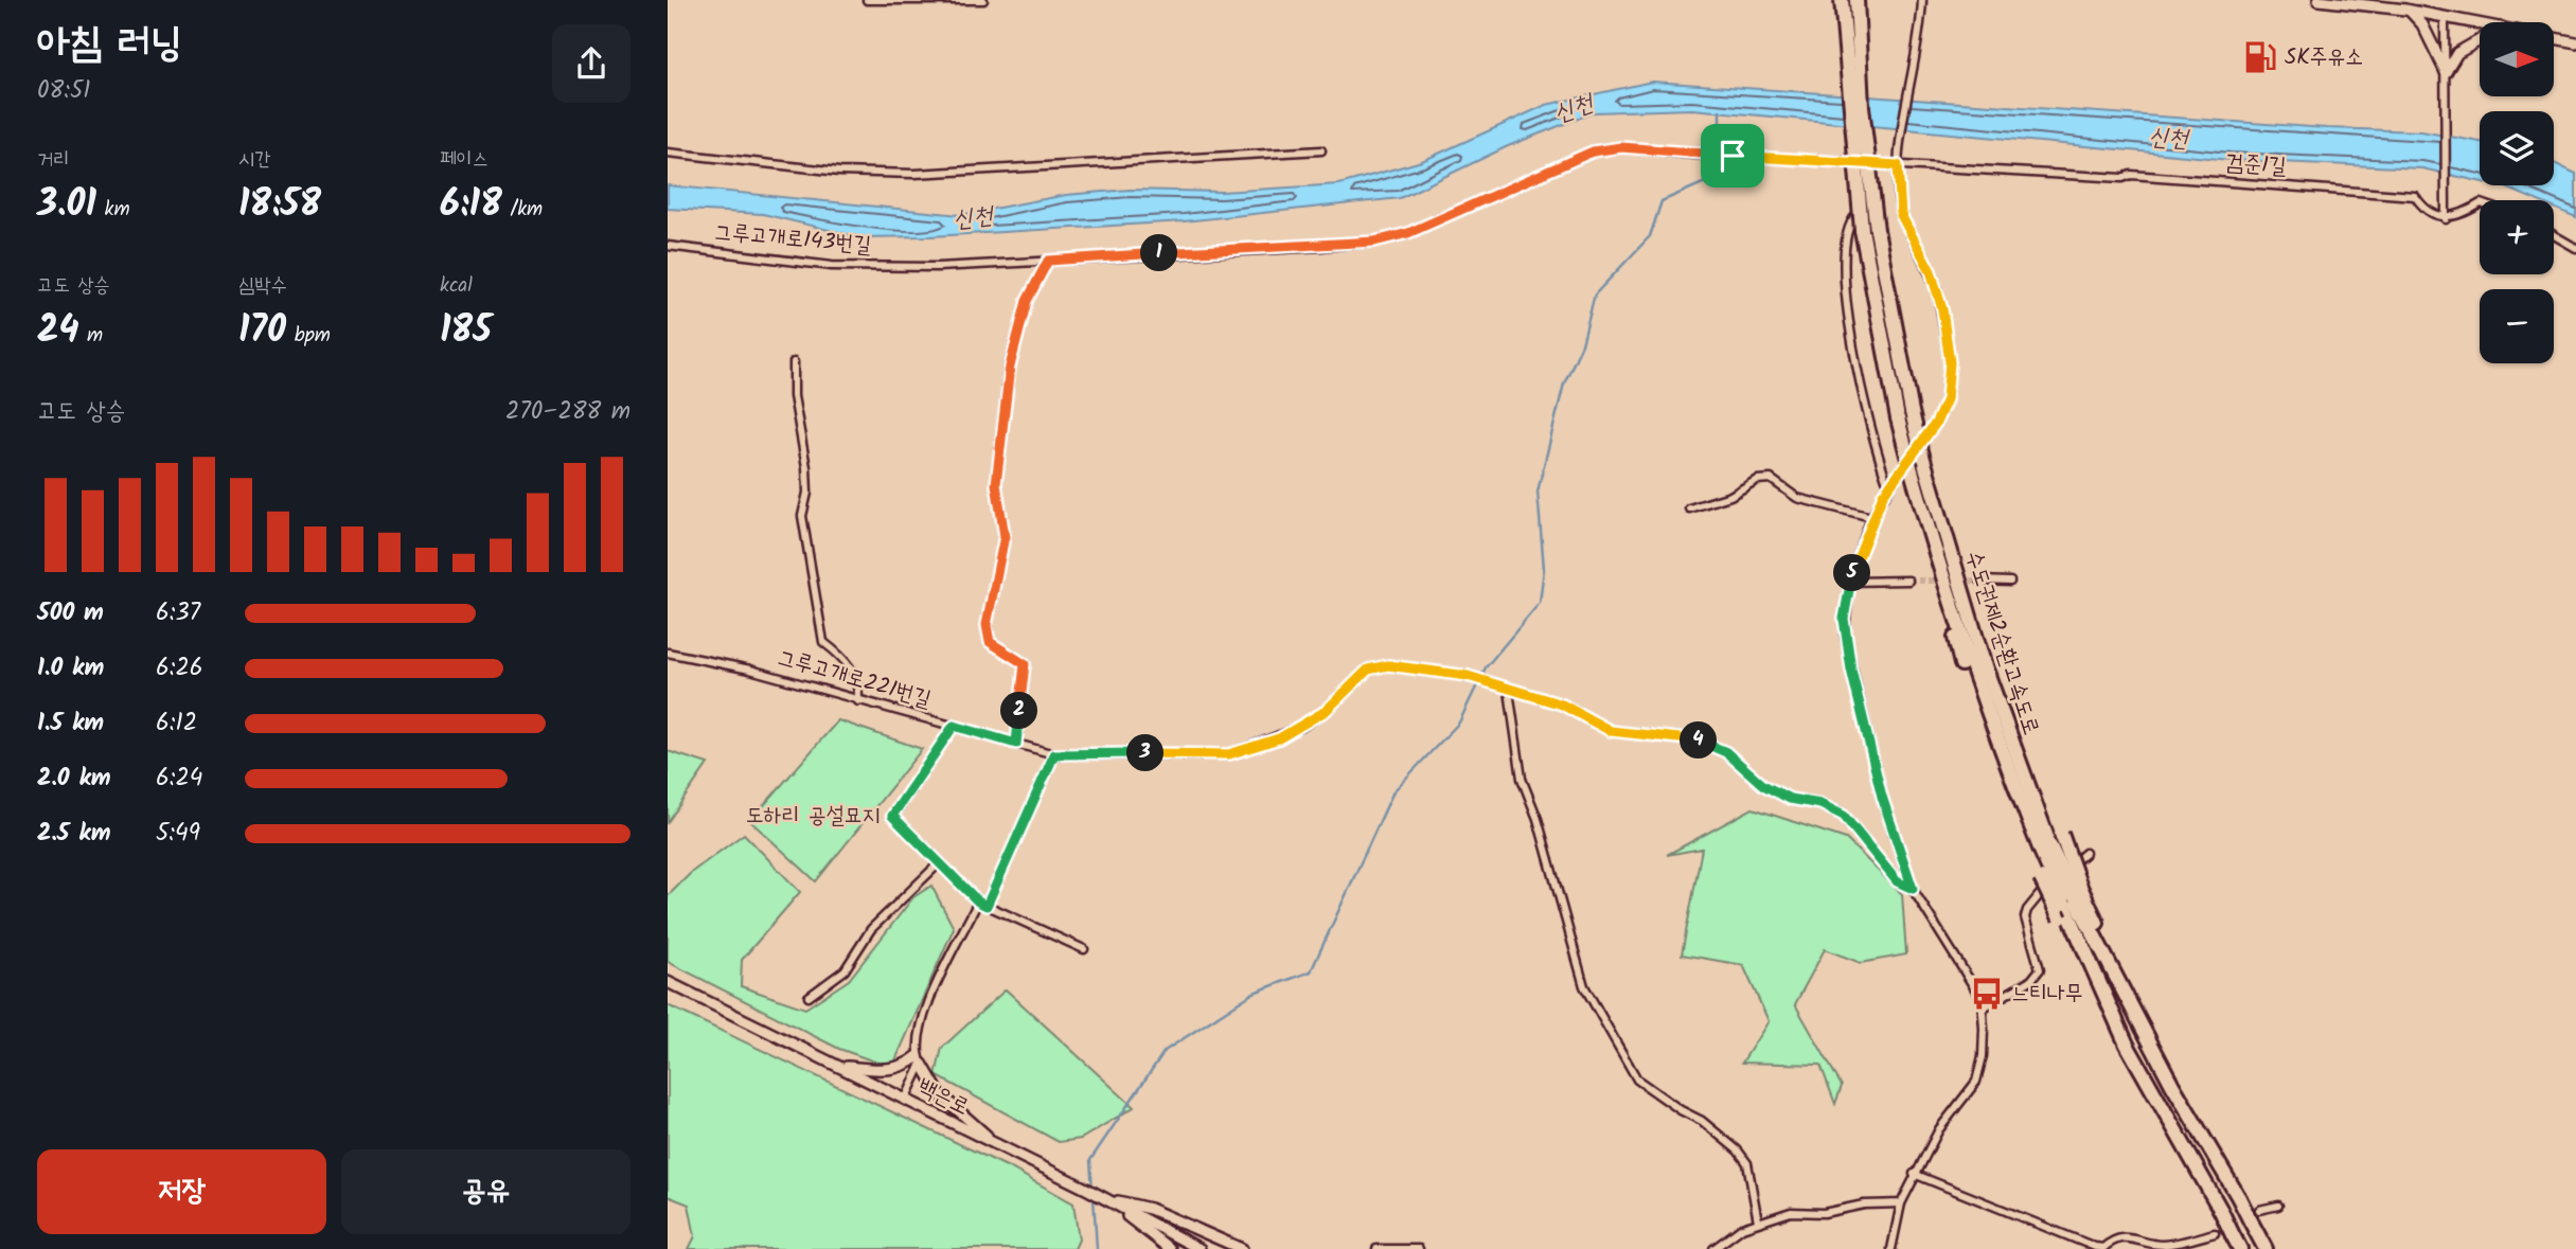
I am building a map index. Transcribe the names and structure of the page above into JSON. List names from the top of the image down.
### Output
{
  "streets": {
    "highway": ["수도권제2순환고속도로"],
    "main road": ["백은로"],
    "street": ["검준1길", "그루고개로143번길", "그루고개로221번길"]
  },
  "crossings": [
    ["검준1길", "그루고개로143번길"]
  ],
  "water": ["신천"],
  "parks": ["도하리 공설묘지"],
  "places": {
    "fuel station": ["SK주유소"],
    "bus stop": ["느티나무"]
  },
  "north": "right",
  "page": {
    "heading": ["아침 러닝", "08:51"],
    "map_buttons": ["+", "−"],
    "stats": [
      ["거리", "3.01 km"],
      ["시간", "18:58"],
      ["페이스", "6:18 /km"],
      ["고도 상승", "24 m"],
      ["심박수", "170 bpm"],
      ["kcal", "185"]
    ],
    "pins": [
      "1",
      "5",
      "2",
      "4",
      "3"
    ],
    "chart": ["고도 상승", "270–288 m"],
    "list": [
      {
        "name": "500 m",
        "note": "6:37"
      },
      {
        "name": "1.0 km",
        "note": "6:26"
      },
      {
        "name": "1.5 km",
        "note": "6:12"
      },
      {
        "name": "2.0 km",
        "note": "6:24"
      },
      {
        "name": "2.5 km",
        "note": "5:49"
      }
    ],
    "buttons": ["저장", "공유"]
  }
}
